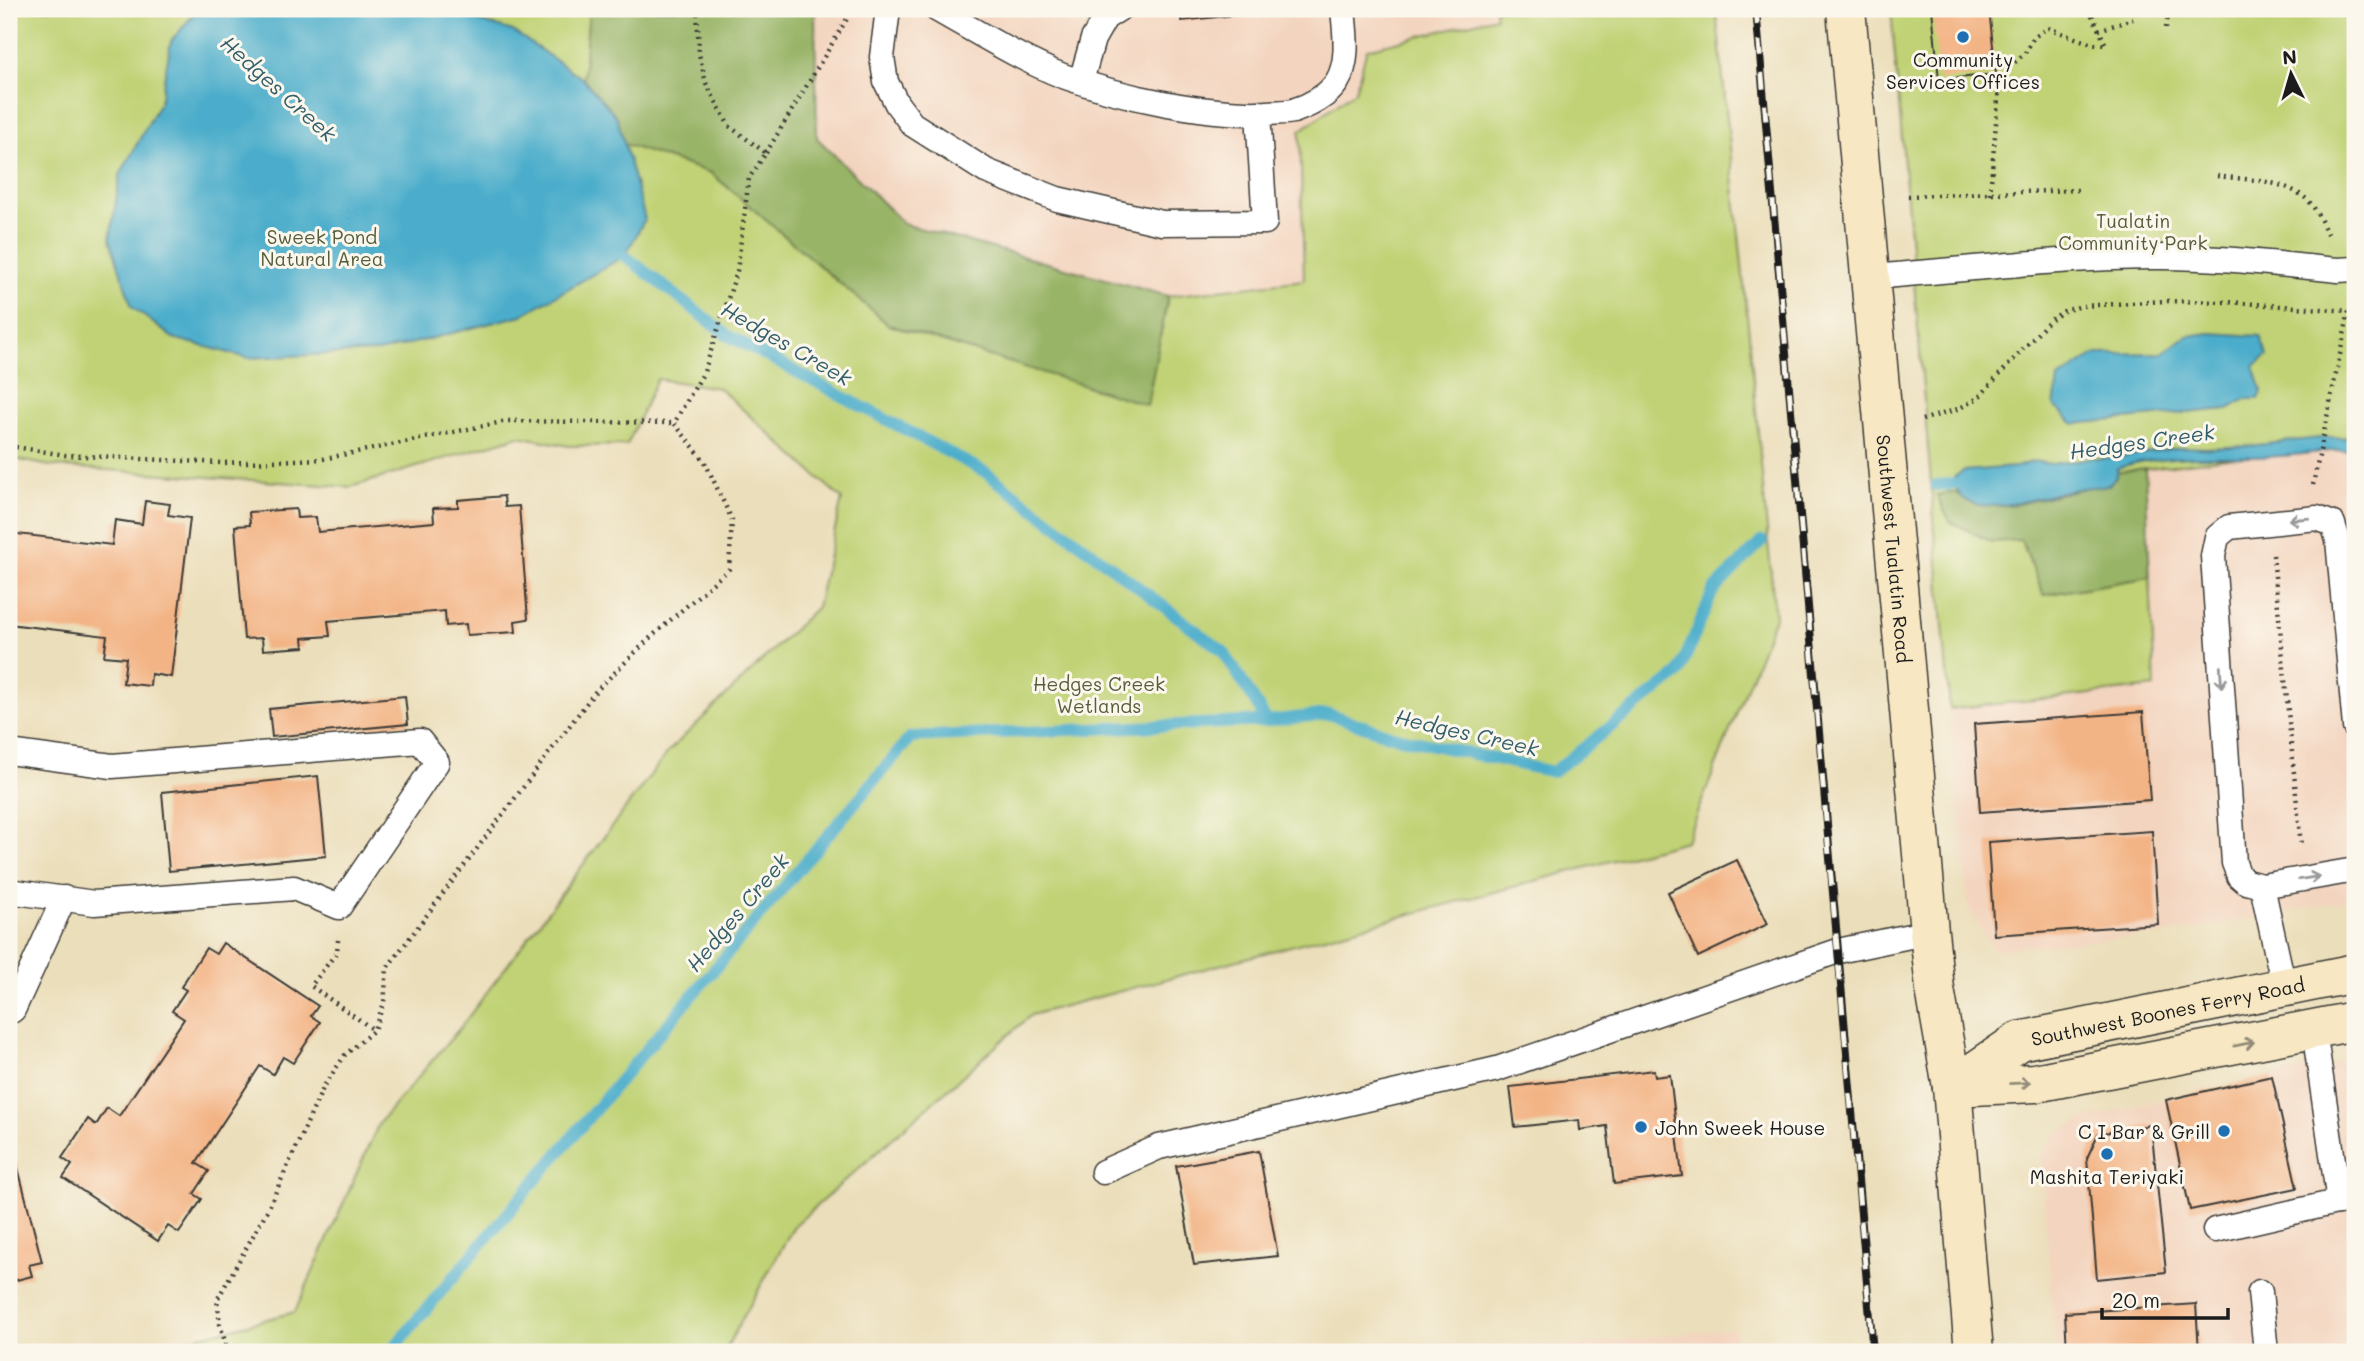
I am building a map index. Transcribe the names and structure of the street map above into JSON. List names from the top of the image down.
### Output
{
  "streets": {
    "main road": ["Southwest Tualatin Road", "Southwest Boones Ferry Road"]
  },
  "crossings": [
    ["Southwest Tualatin Road", "Southwest Boones Ferry Road"]
  ],
  "water": ["Hedges Creek"],
  "parks": ["Tualatin Community Park", "Sweek Pond Natural Area", "Hedges Creek Wetlands"],
  "places": [
    "Community Services Offices",
    "John Sweek House",
    "C I Bar & Grill",
    "Mashita Teriyaki"
  ],
  "scale_bar": "20 m",
  "north": "top"
}
